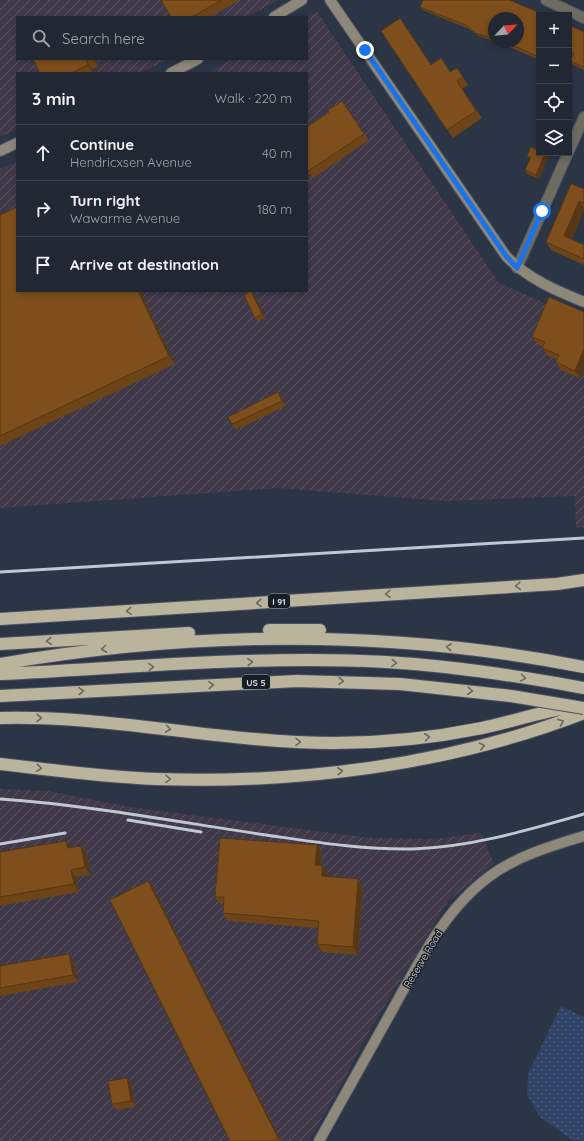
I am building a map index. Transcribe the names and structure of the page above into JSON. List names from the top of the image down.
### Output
{
  "streets": {
    "highway": ["I 91", "US 5"],
    "street": ["Reserve Road"]
  },
  "north": "top right",
  "page": {
    "map_buttons": ["+", "−"],
    "search": "Search here",
    "heading": ["3 min", "Walk · 220 m"],
    "list": [
      ["Continue", "Hendricxsen Avenue", "40 m"],
      ["Turn right", "Wawarme Avenue", "180 m"],
      "Arrive at destination"
    ]
  }
}
